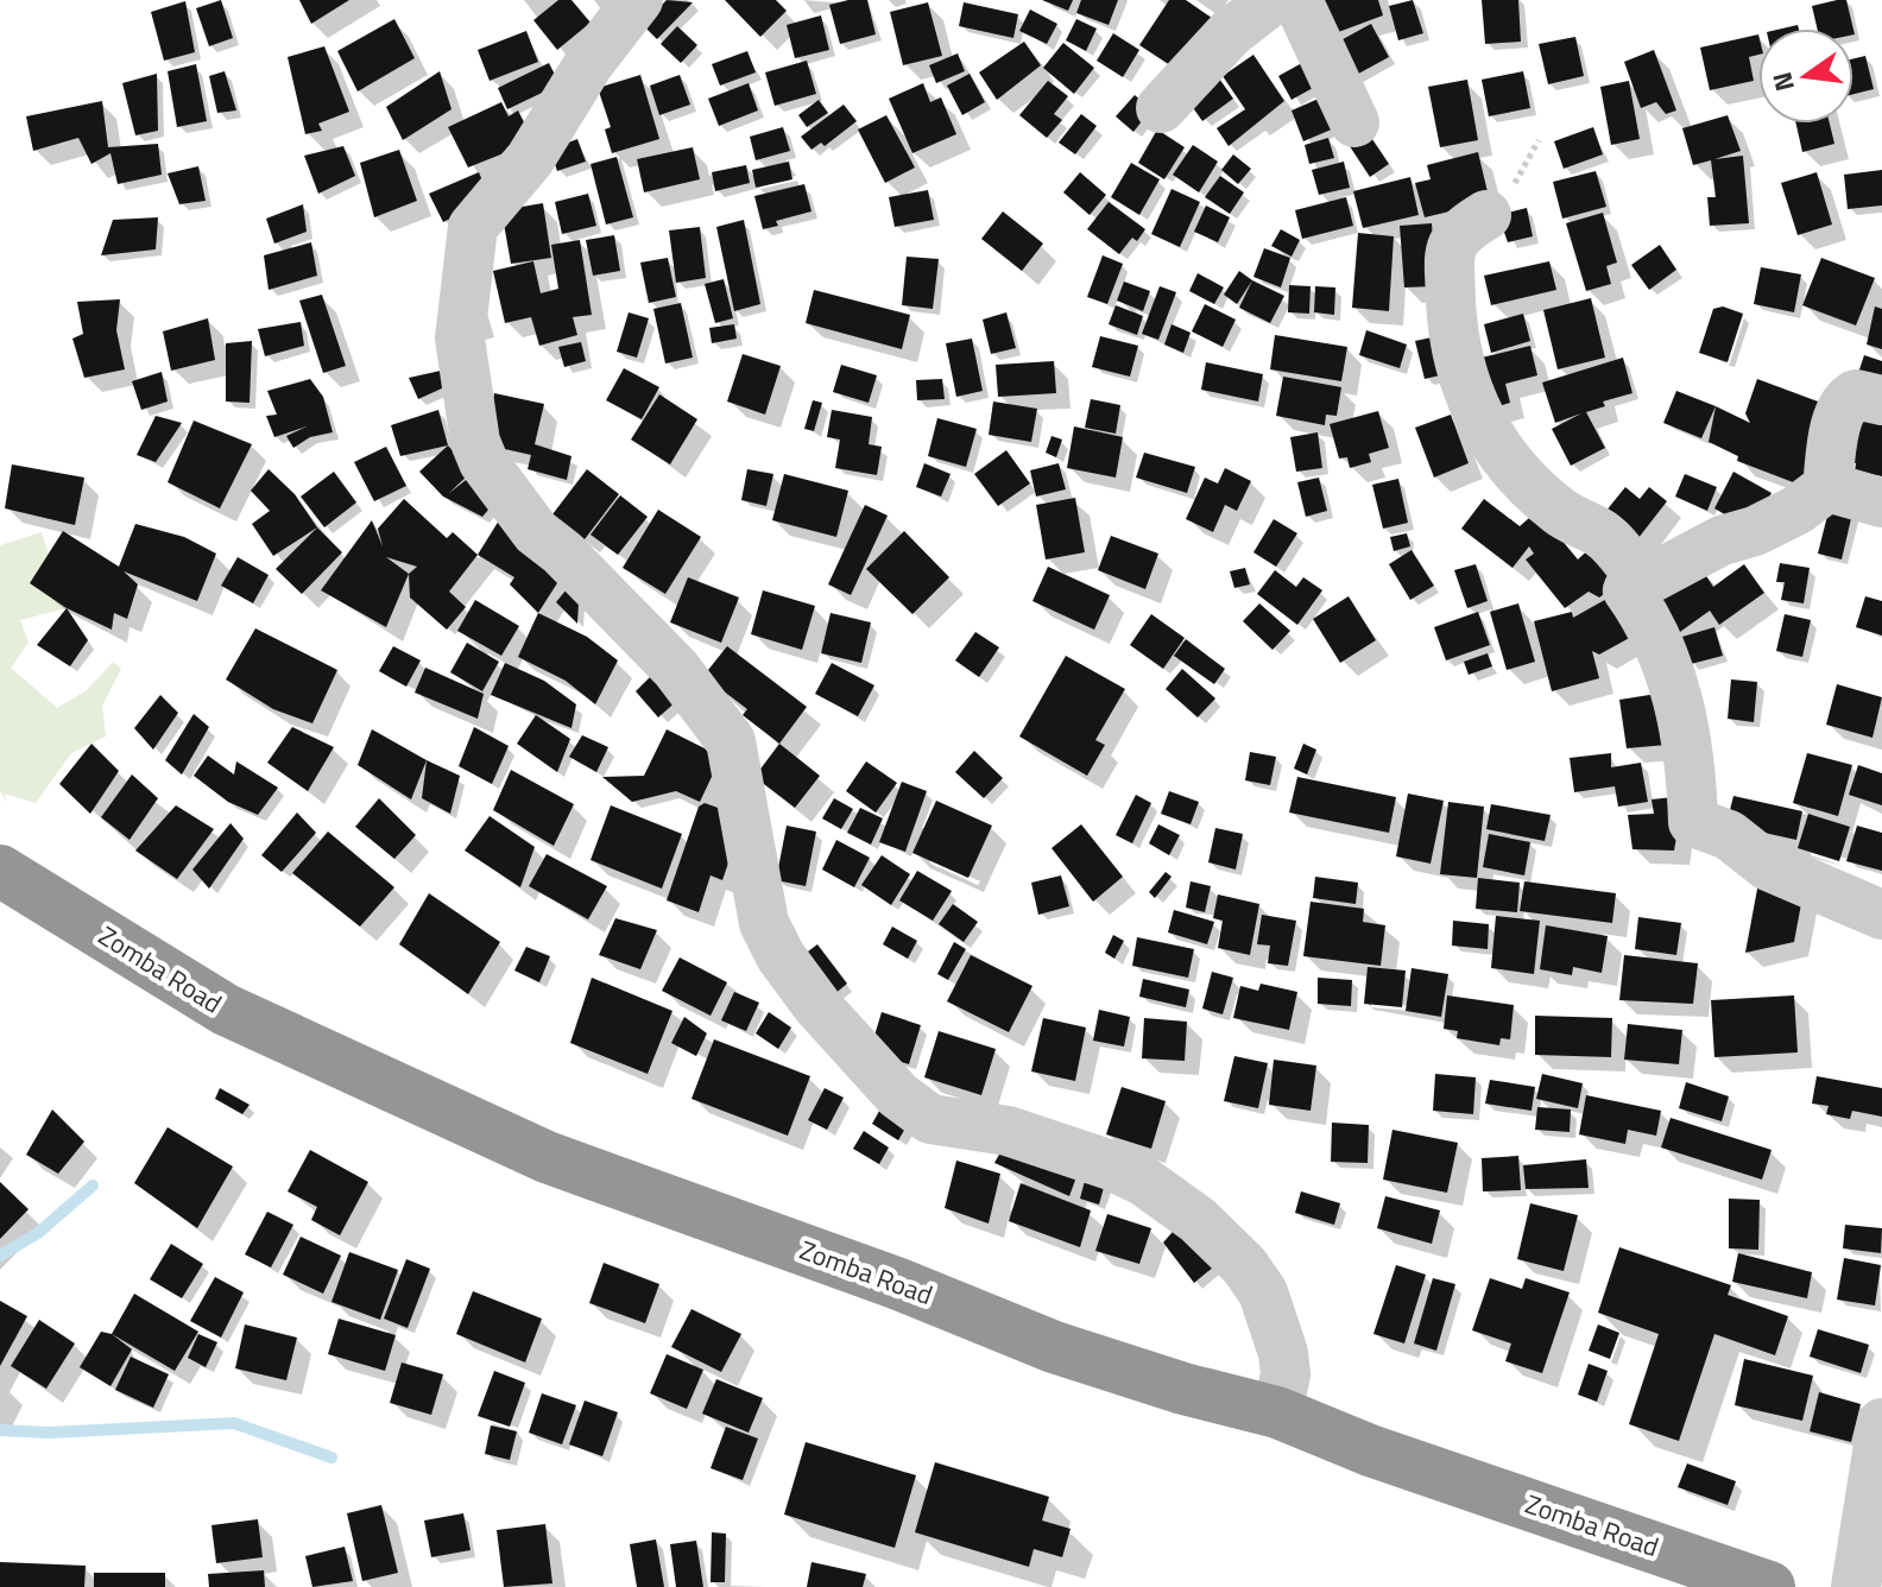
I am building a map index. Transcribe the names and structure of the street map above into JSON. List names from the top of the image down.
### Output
{
  "streets": {
    "highway": ["Zomba Road"]
  },
  "north": "left"
}
